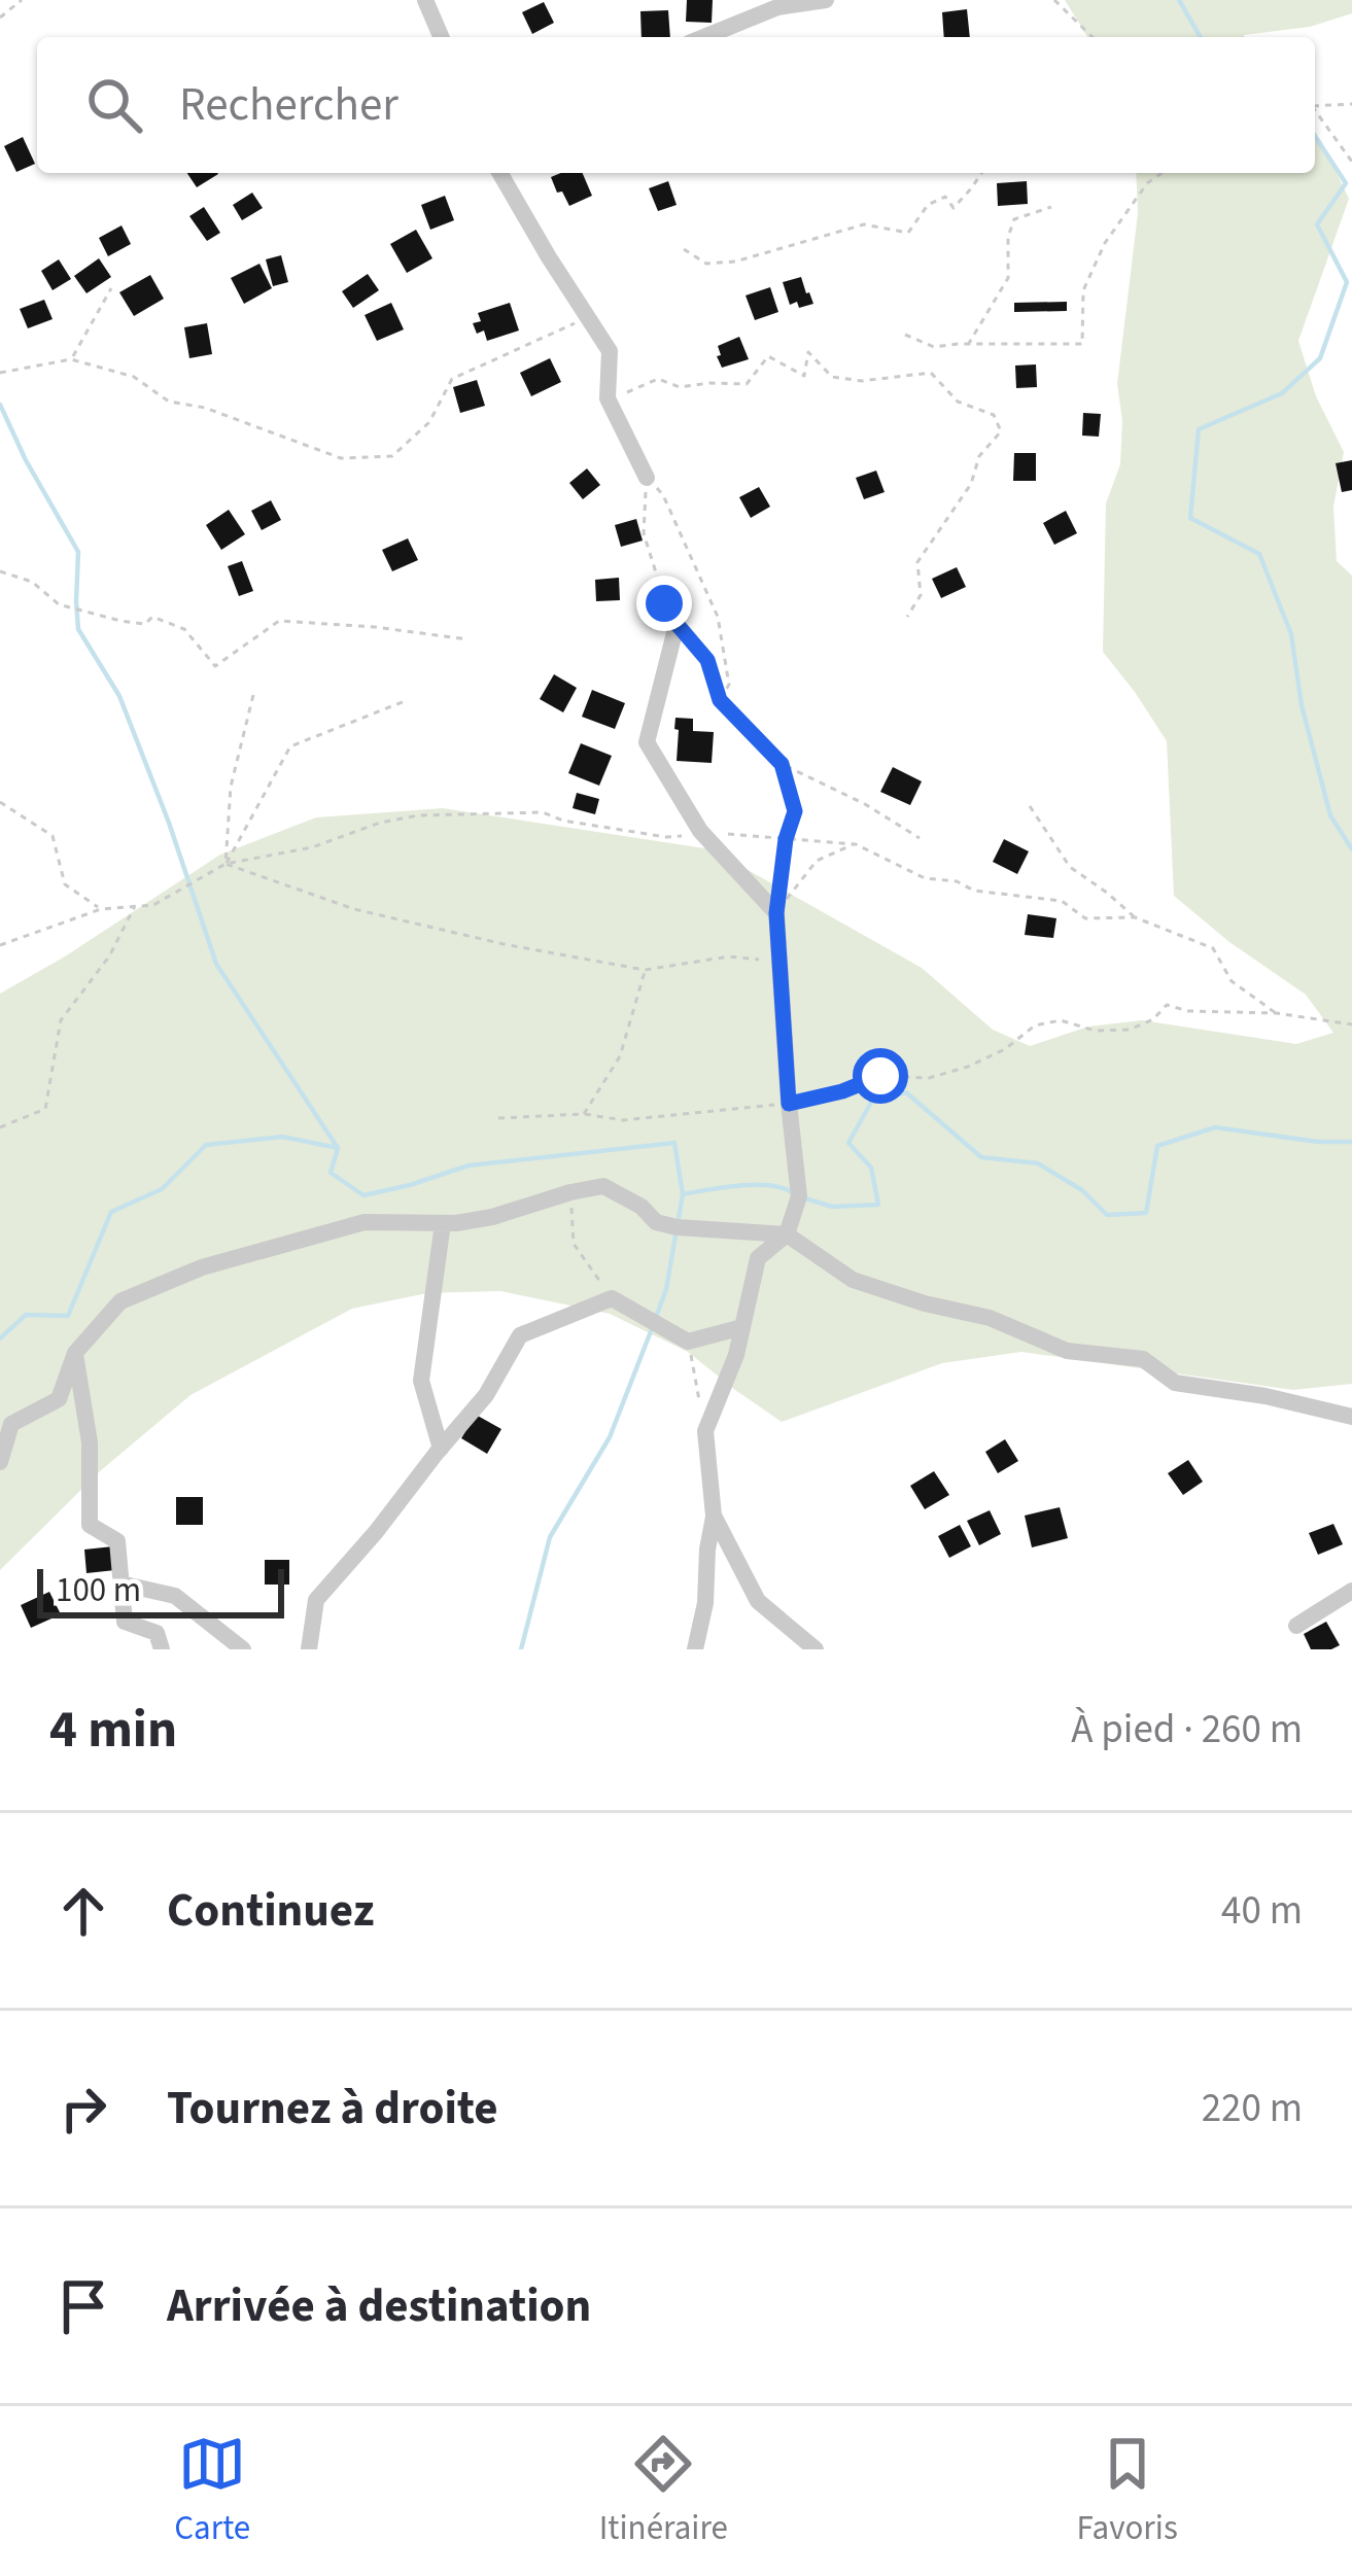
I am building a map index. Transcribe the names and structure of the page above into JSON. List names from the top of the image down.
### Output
{
  "scale_bar": "100 m",
  "page": {
    "search": "Rechercher",
    "scale": "100 m",
    "heading": ["4 min", "À pied · 260 m"],
    "list": [
      ["Continuez", "40 m"],
      ["Tournez à droite", "220 m"],
      "Arrivée à destination"
    ],
    "nav": ["Carte", "Itinéraire", "Favoris"]
  }
}
